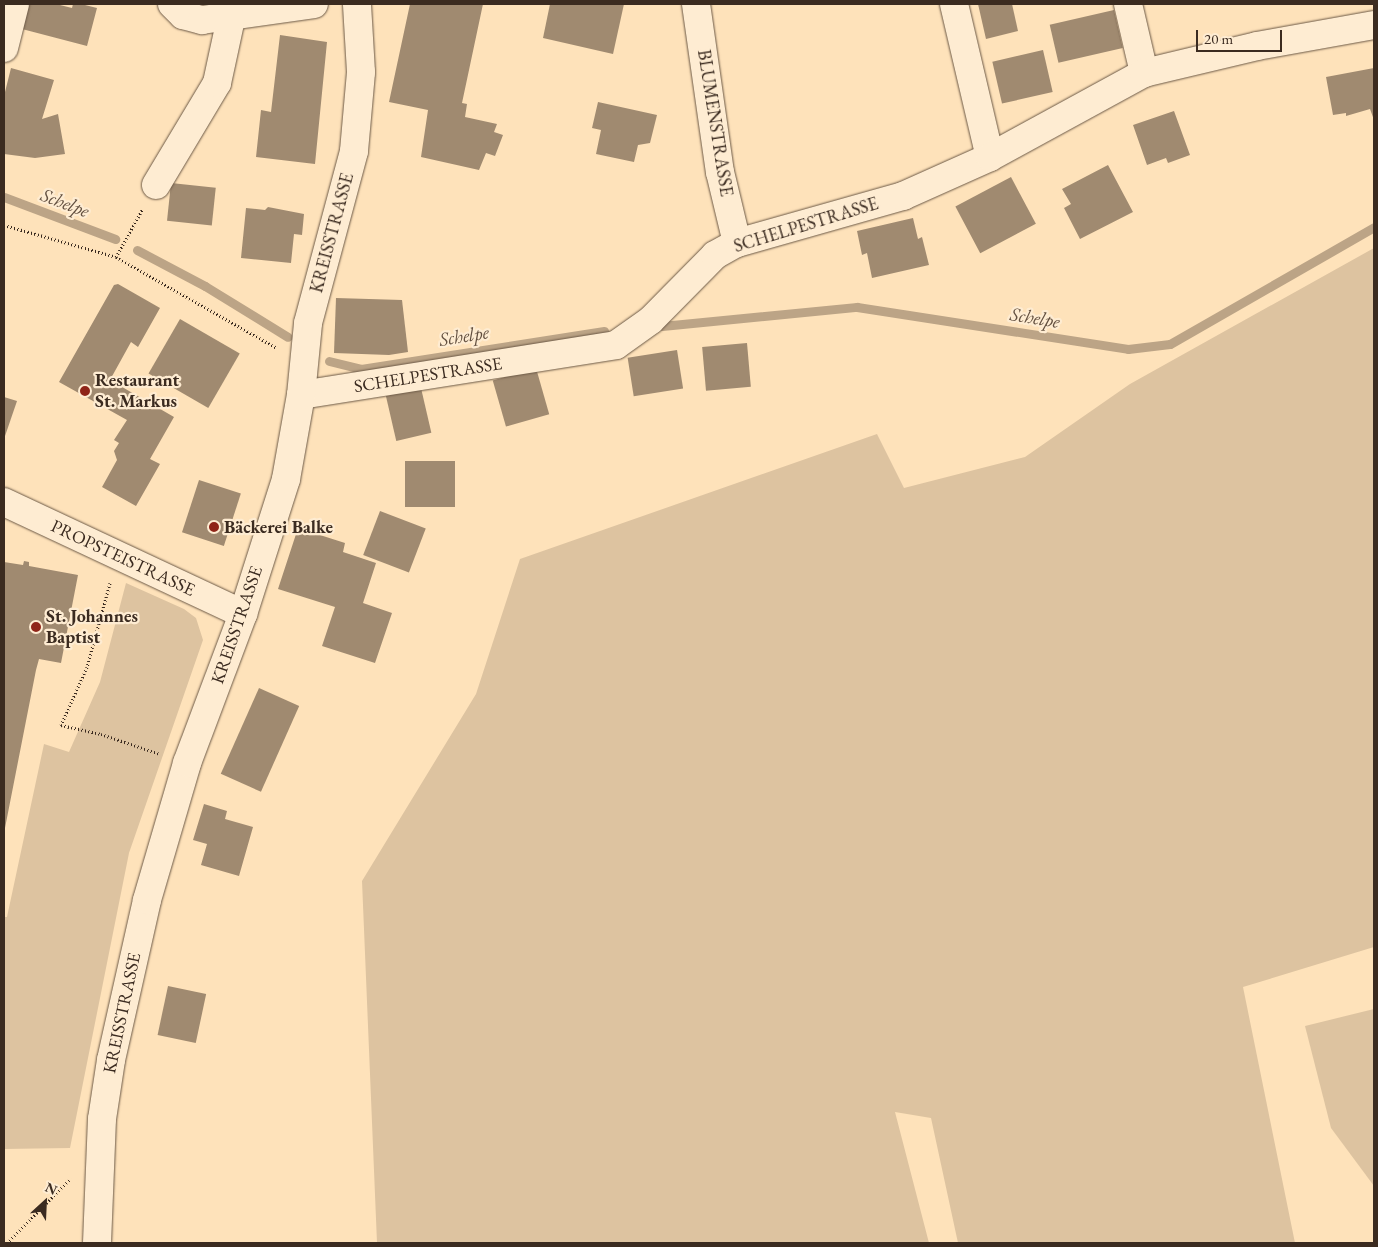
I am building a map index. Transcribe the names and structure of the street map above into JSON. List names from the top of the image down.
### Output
{
  "streets": {
    "street": [
      "BLUMENSTRASSE",
      "SCHELPESTRASSE",
      "KREISSTRASSE",
      "PROPSTEISTRASSE"
    ]
  },
  "crossings": [
    ["BLUMENSTRASSE", "SCHELPESTRASSE"],
    ["SCHELPESTRASSE", "KREISSTRASSE"],
    ["KREISSTRASSE", "PROPSTEISTRASSE"]
  ],
  "water": ["Schelpe"],
  "places": ["Restaurant St. Markus", "Bäckerei Balke", "St. Johannes Baptist"],
  "scale_bar": "20 m",
  "north": "top right"
}
